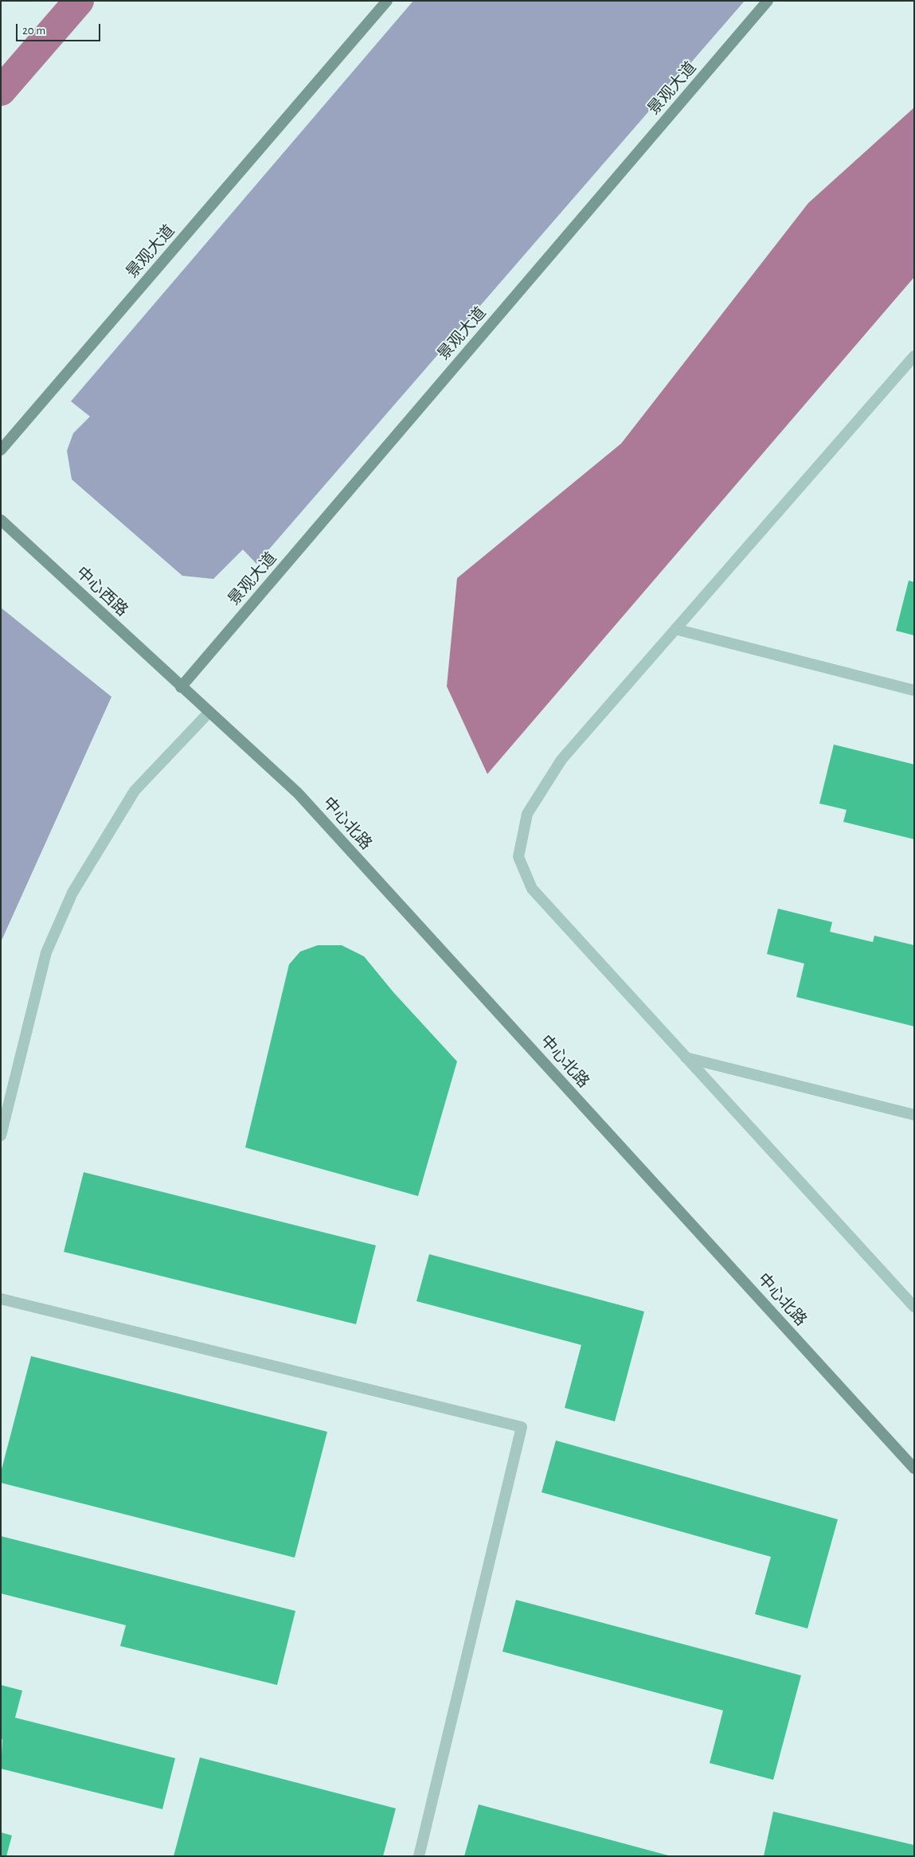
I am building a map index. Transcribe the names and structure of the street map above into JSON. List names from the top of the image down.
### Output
{
  "streets": {
    "main road": ["景观大道", "中心西路", "中心北路"]
  },
  "crossings": [
    ["景观大道", "中心西路"],
    ["景观大道", "中心北路"],
    ["中心西路", "中心北路"]
  ],
  "scale_bar": "20 m"
}
